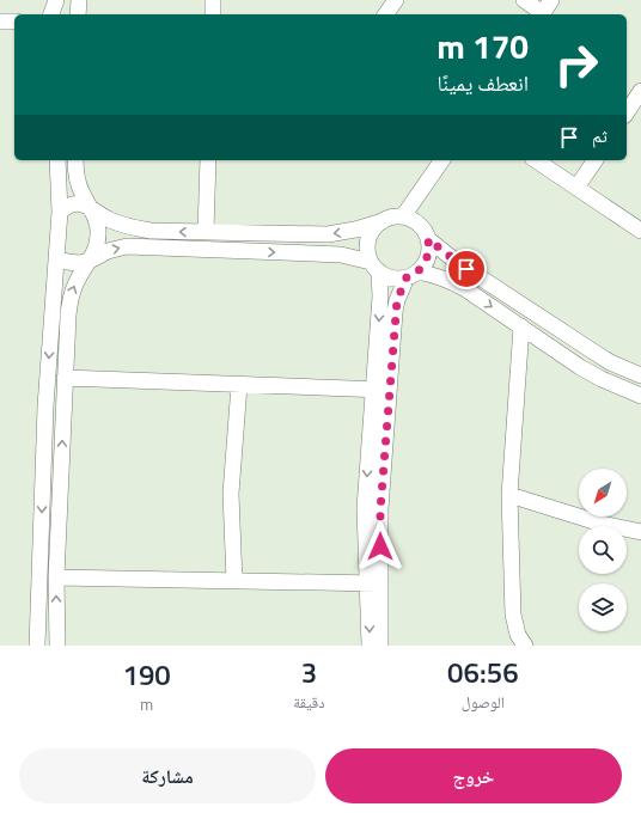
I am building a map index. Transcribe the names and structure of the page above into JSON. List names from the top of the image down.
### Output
{
  "north": "bottom left",
  "page": {
    "turn": ["170 m", "انعطف يمينًا"],
    "then": "ثم",
    "eta": [
      "06:56",
      "الوصول",
      "3",
      "دقيقة",
      "190",
      "m"
    ],
    "buttons": ["خروج", "مشاركة"]
  }
}
